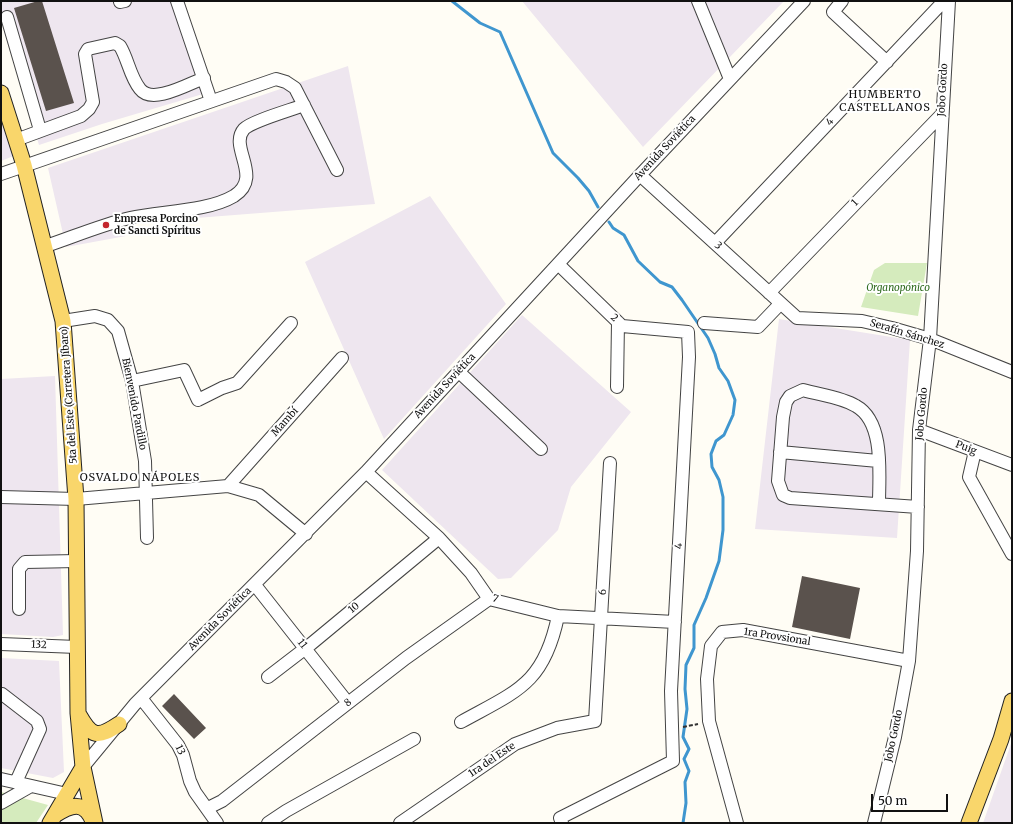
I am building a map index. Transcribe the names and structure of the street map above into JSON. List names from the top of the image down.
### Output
{
  "streets": {
    "main road": ["5ta del Este (Carretera Jíbaro)"],
    "street": [
      "Jobo Gordo",
      "4",
      "Avenida Soviética",
      "1",
      "3",
      "2",
      "Serafín Sánchez",
      "Bienvenido Pardillo",
      "Mambí",
      "Puig",
      "6",
      "7",
      "10",
      "1ra Provsional",
      "11",
      "132",
      "8",
      "13",
      "1ra del Este"
    ]
  },
  "crossings": [
    ["Jobo Gordo", "1"],
    ["Jobo Gordo", "Serafín Sánchez"],
    ["Jobo Gordo", "Puig"],
    ["Jobo Gordo", "1ra Provsional"],
    ["4", "3"],
    ["4", "2"],
    ["4", "7"],
    ["Avenida Soviética", "3"],
    ["Avenida Soviética", "2"],
    ["Avenida Soviética", "5ta del Este (Carretera Jíbaro)"],
    ["Avenida Soviética", "7"],
    ["Avenida Soviética", "11"],
    ["Avenida Soviética", "13"],
    ["1", "3"],
    ["3", "Serafín Sánchez"],
    ["5ta del Este (Carretera Jíbaro)", "Bienvenido Pardillo"],
    ["5ta del Este (Carretera Jíbaro)", "132"],
    ["6", "7"],
    ["6", "1ra del Este"],
    ["7", "10"],
    ["7", "8"],
    ["10", "11"],
    ["11", "8"],
    ["8", "13"]
  ],
  "districts": ["HUMBERTO CASTELLANOS", "OSVALDO NÁPOLES"],
  "parks": ["Organopónico"],
  "places": ["Empresa Porcino de Sancti Spíritus"],
  "scale_bar": "50 m"
}
